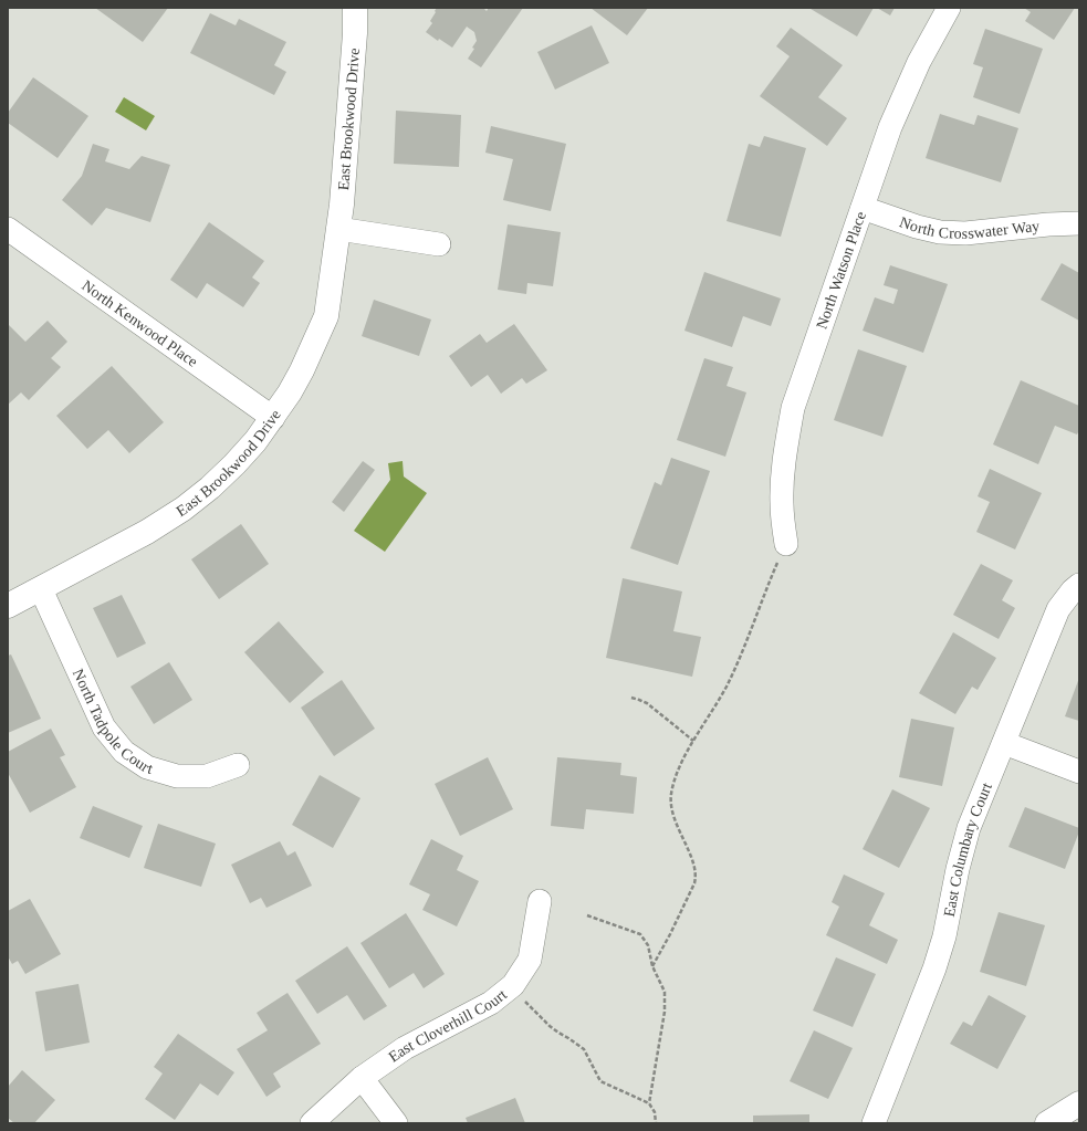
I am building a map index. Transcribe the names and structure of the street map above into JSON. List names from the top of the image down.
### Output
{
  "streets": {
    "street": [
      "East Brookwood Drive",
      "North Crosswater Way",
      "North Watson Place",
      "North Kenwood Place",
      "North Tadpole Court",
      "East Columbary Court",
      "East Cloverhill Court"
    ]
  },
  "crossings": [
    ["East Brookwood Drive", "North Kenwood Place"],
    ["East Brookwood Drive", "North Tadpole Court"],
    ["North Crosswater Way", "North Watson Place"]
  ]
}
